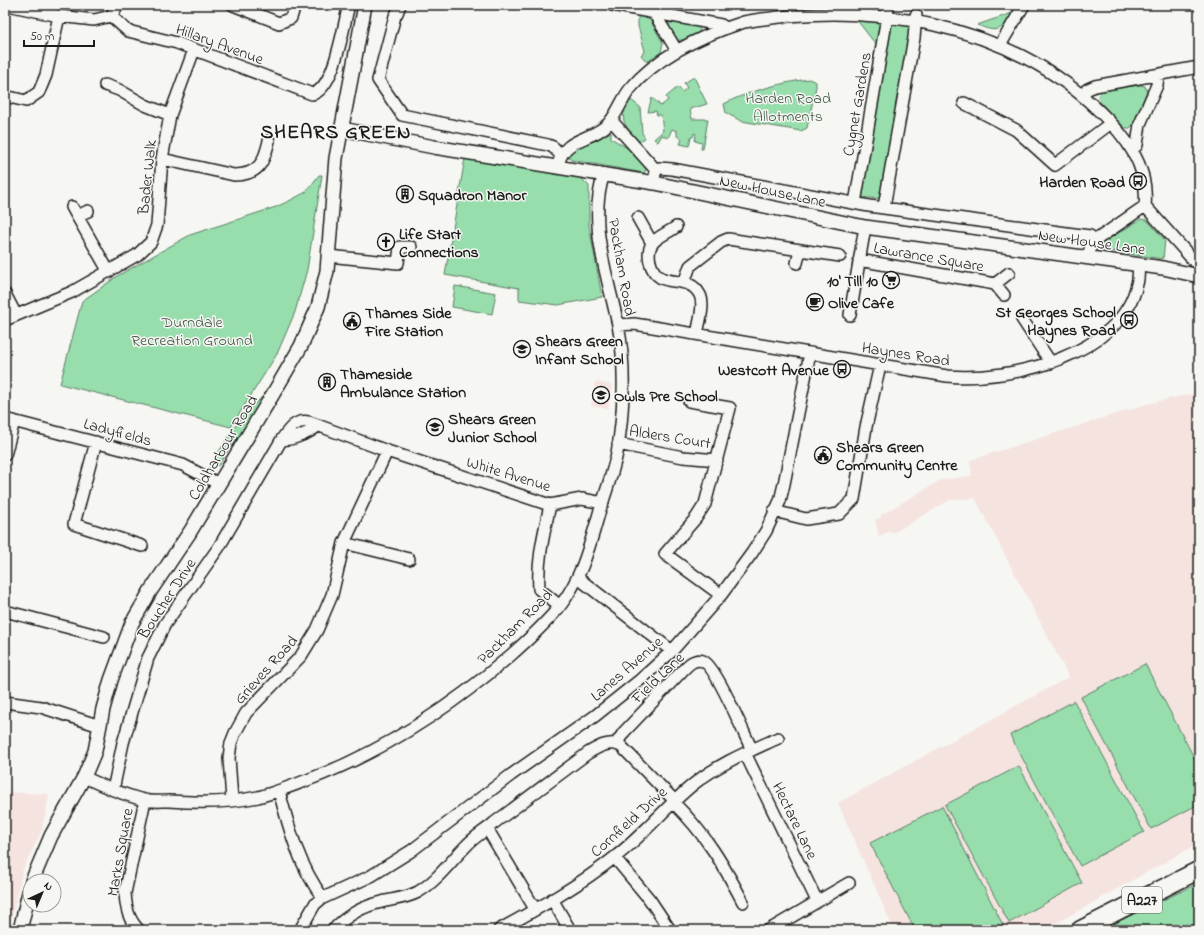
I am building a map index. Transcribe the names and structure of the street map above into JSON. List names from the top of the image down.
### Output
{
  "streets": {
    "main road": ["A227"],
    "street": [
      "Hillary Avenue",
      "Cygnet Gardens",
      "Bader Walk",
      "New House Lane",
      "Lawrance Square",
      "Packham Road",
      "Haynes Road",
      "Ladyfields",
      "Alders Court",
      "Coldharbour Road",
      "White Avenue",
      "Boucher Drive",
      "Lanes Avenue",
      "Grieves Road",
      "Field Lane",
      "Hectare Lane",
      "Cornfield Drive",
      "Marks Square"
    ]
  },
  "crossings": [
    ["Hillary Avenue", "Bader Walk"],
    ["Cygnet Gardens", "New House Lane"],
    ["New House Lane", "Lawrance Square"],
    ["New House Lane", "Packham Road"],
    ["New House Lane", "Haynes Road"],
    ["New House Lane", "Coldharbour Road"],
    ["Packham Road", "Haynes Road"],
    ["Packham Road", "Alders Court"],
    ["Packham Road", "Coldharbour Road"],
    ["Packham Road", "White Avenue"],
    ["Packham Road", "Boucher Drive"],
    ["Packham Road", "Grieves Road"],
    ["Packham Road", "Marks Square"],
    ["Haynes Road", "Lanes Avenue"],
    ["Ladyfields", "Coldharbour Road"],
    ["White Avenue", "Boucher Drive"],
    ["White Avenue", "Grieves Road"],
    ["Field Lane", "Hectare Lane"],
    ["Field Lane", "Cornfield Drive"],
    ["Hectare Lane", "Cornfield Drive"]
  ],
  "districts": ["SHEARS GREEN"],
  "parks": ["Harden Road Allotments", "Durndale Recreation Ground"],
  "places": {
    "bus stop": ["Harden Road", "St Georges School Haynes Road", "Westcott Avenue"],
    "building": ["Squadron Manor", "Thameside Ambulance Station"],
    "church": ["Life Start Connections"],
    "supermarket": ["10' Till 10"],
    "cafe": ["Olive Cafe"],
    "public building": ["Thames Side Fire Station", "Shears Green Community Centre"],
    "school or university": ["Shears Green Infant School", "Owls Pre School", "Shears Green Junior School"]
  },
  "scale_bar": "50 m",
  "north": "top right"
}
